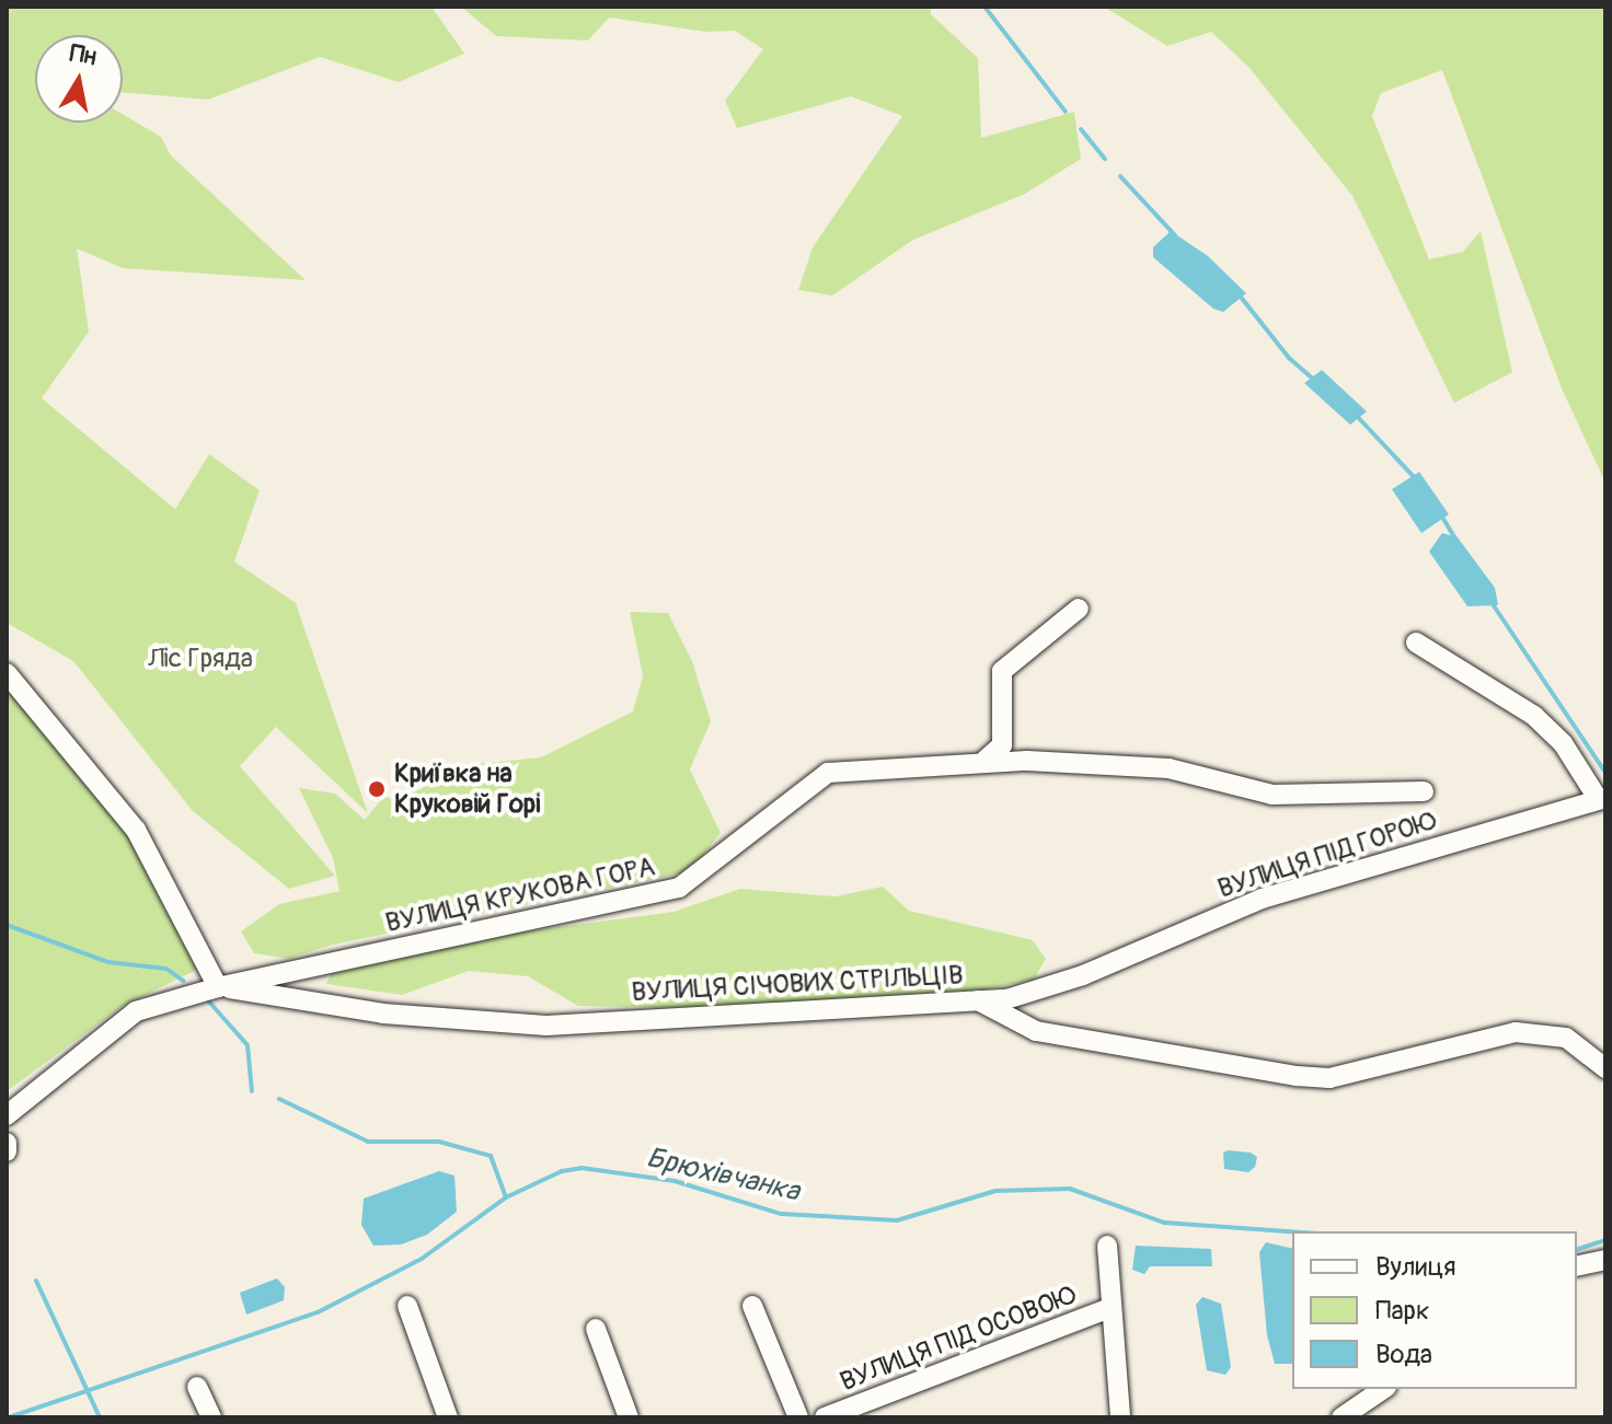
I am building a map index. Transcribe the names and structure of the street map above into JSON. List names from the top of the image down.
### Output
{
  "streets": {
    "street": [
      "ВУЛИЦЯ ПІД ГОРОЮ",
      "ВУЛИЦЯ КРУКОВА ГОРА",
      "ВУЛИЦЯ СІЧОВИХ СТРІЛЬЦІВ",
      "ВУЛИЦЯ ПІД ОСОВОЮ"
    ]
  },
  "crossings": [
    ["ВУЛИЦЯ ПІД ГОРОЮ", "ВУЛИЦЯ СІЧОВИХ СТРІЛЬЦІВ"],
    ["ВУЛИЦЯ КРУКОВА ГОРА", "ВУЛИЦЯ СІЧОВИХ СТРІЛЬЦІВ"]
  ],
  "water": ["Брюхівчанка"],
  "parks": ["Ліс Гряда"],
  "places": ["Криївка на Круковій Горі"],
  "legend": ["Вулиця", "Парк", "Вода"],
  "north": "top"
}
